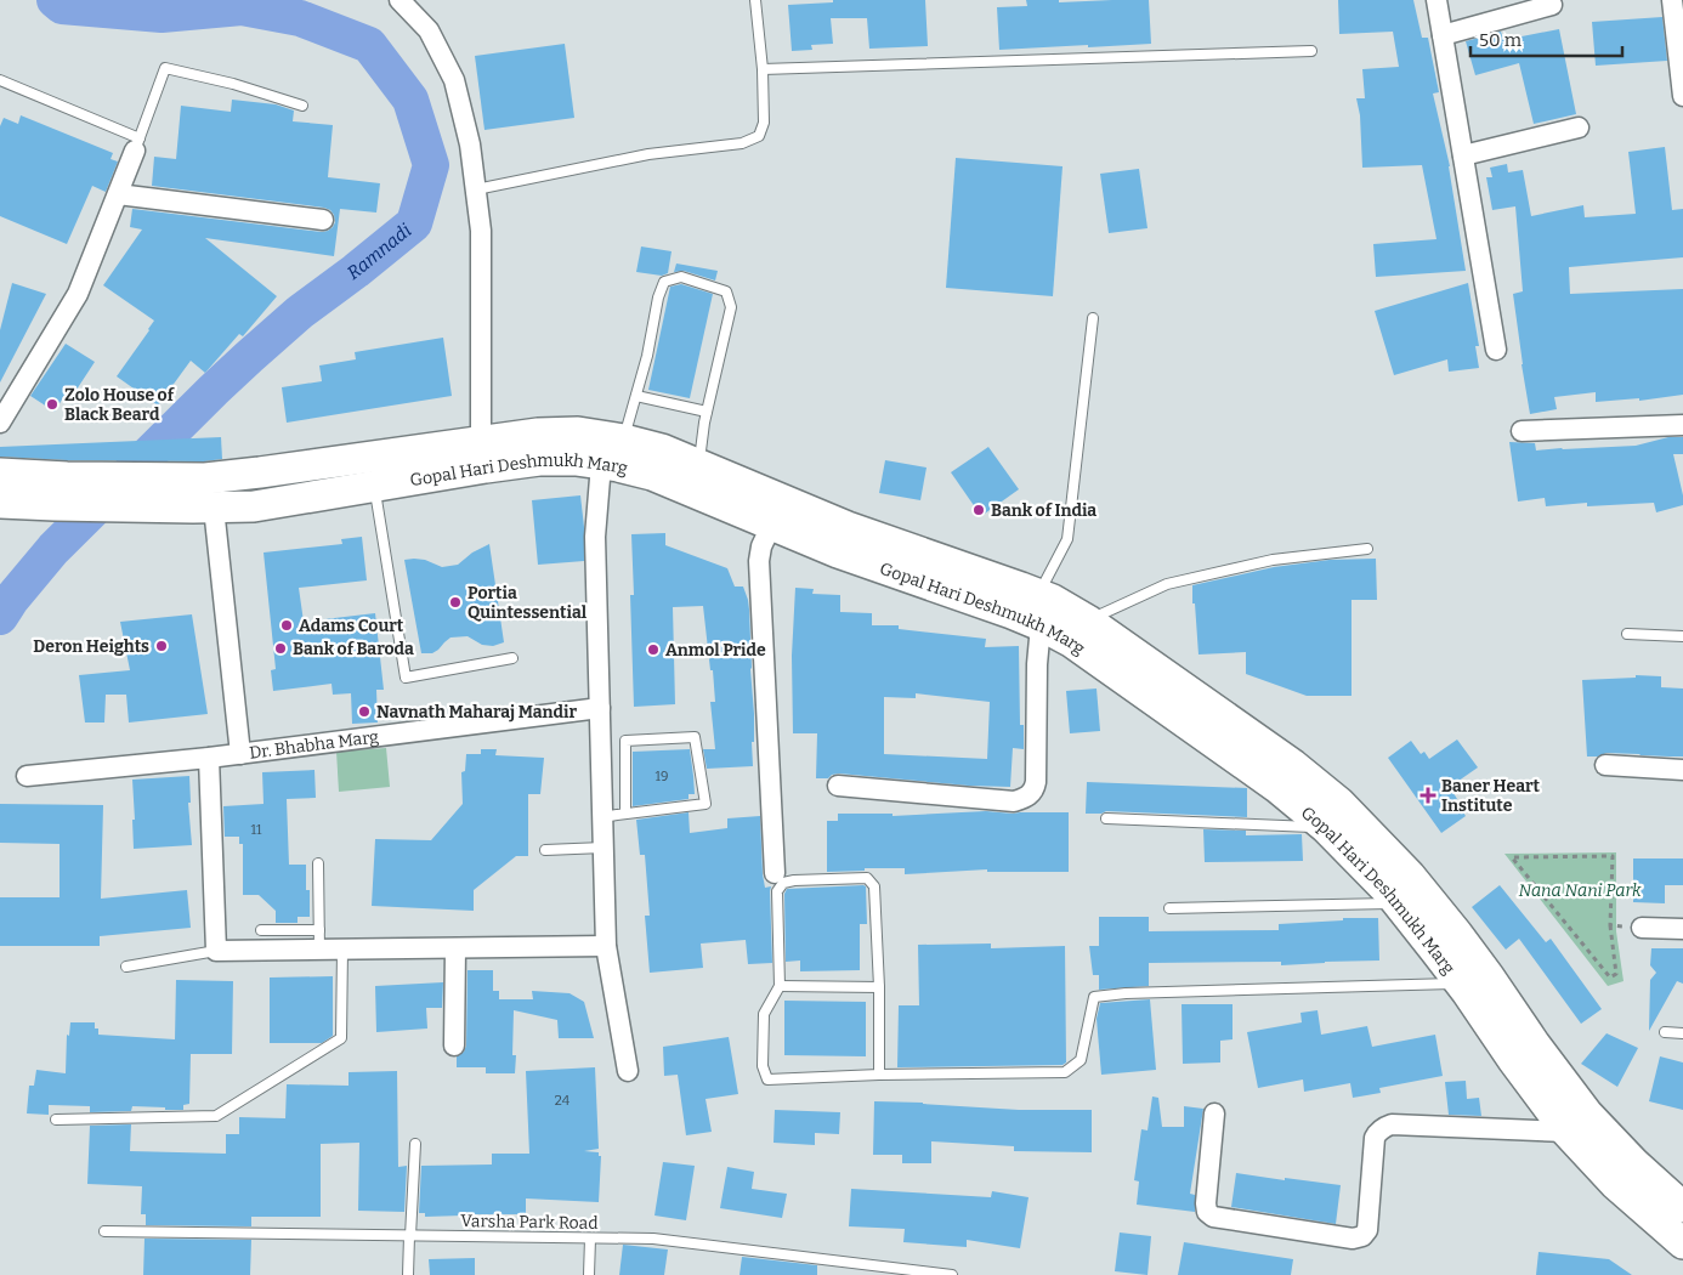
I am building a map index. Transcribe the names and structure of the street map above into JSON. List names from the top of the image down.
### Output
{
  "streets": {
    "main road": ["Gopal Hari Deshmukh Marg"],
    "street": ["Dr. Bhabha Marg"],
    "lane": ["Varsha Park Road"]
  },
  "water": ["Ramnadi"],
  "parks": ["Nana Nani Park"],
  "places": {
    "other": [
      "Zolo House of Black Beard",
      "Bank of India",
      "Portia Quintessential",
      "Adams Court",
      "Deron Heights",
      "Bank of Baroda",
      "Anmol Pride",
      "Navnath Maharaj Mandir"
    ],
    "health": ["Baner Heart Institute"]
  },
  "house_numbers": ["19", "11", "24"],
  "scale_bar": "50 m"
}
